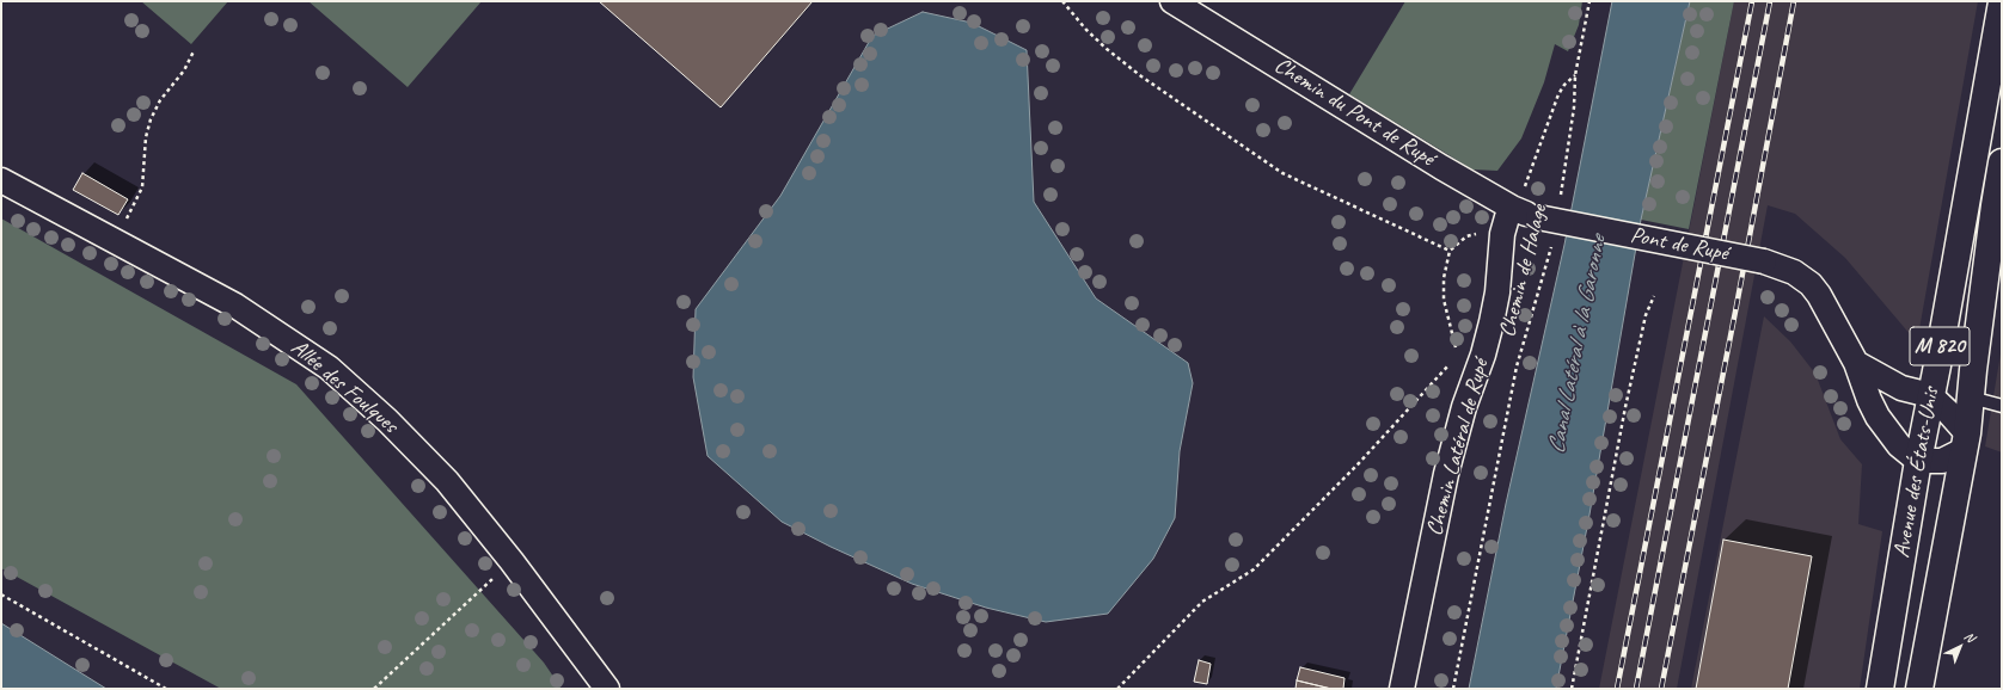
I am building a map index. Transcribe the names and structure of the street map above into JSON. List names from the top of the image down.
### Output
{
  "streets": {
    "main road": ["M 820", "Avenue des États-Unis"],
    "street": [
      "Chemin du Pont de Rupé",
      "Pont de Rupé",
      "Allée des Foulques",
      "Chemin Latéral de Rupé"
    ],
    "path": ["Chemin de Halage"]
  },
  "crossings": [
    ["Chemin du Pont de Rupé", "Pont de Rupé"],
    ["Chemin du Pont de Rupé", "Chemin Latéral de Rupé"]
  ],
  "water": ["Canal Latéral à la Garonne"],
  "north": "top right"
}
